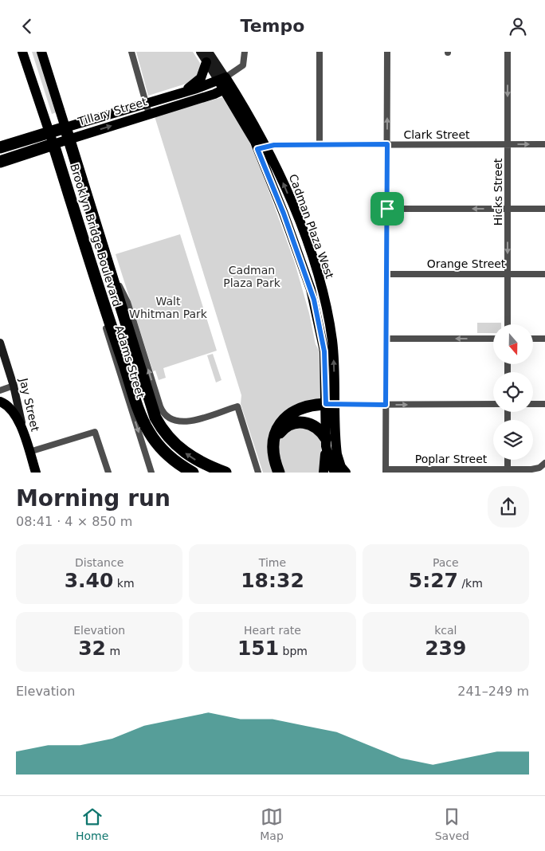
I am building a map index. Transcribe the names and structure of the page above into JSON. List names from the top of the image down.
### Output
{
  "streets": {
    "highway": ["Tillary Street", "Brooklyn Bridge Boulevard", "Adams Street"],
    "main road": ["Cadman Plaza West", "Jay Street"],
    "street": [
      "Clark Street",
      "Hicks Street",
      "Orange Street",
      "Poplar Street"
    ]
  },
  "crossings": [
    ["Tillary Street", "Cadman Plaza West"],
    ["Tillary Street", "Brooklyn Bridge Boulevard"],
    ["Tillary Street", "Adams Street"],
    ["Clark Street", "Hicks Street"],
    ["Clark Street", "Cadman Plaza West"],
    ["Hicks Street", "Orange Street"],
    ["Brooklyn Bridge Boulevard", "Adams Street"]
  ],
  "one_way": ["Hicks Street"],
  "parks": ["Cadman Plaza Park", "Walt Whitman Park"],
  "north": "bottom",
  "page": {
    "header": "Tempo",
    "heading": ["Morning run", "08:41 · 4 × 850 m"],
    "stats": [
      ["Distance", "3.40 km"],
      ["Time", "18:32"],
      ["Pace", "5:27 /km"],
      ["Elevation", "32 m"],
      ["Heart rate", "151 bpm"],
      ["kcal", "239"]
    ],
    "chart": ["Elevation", "241–249 m"],
    "tabs": ["Home", "Map", "Saved"]
  }
}
